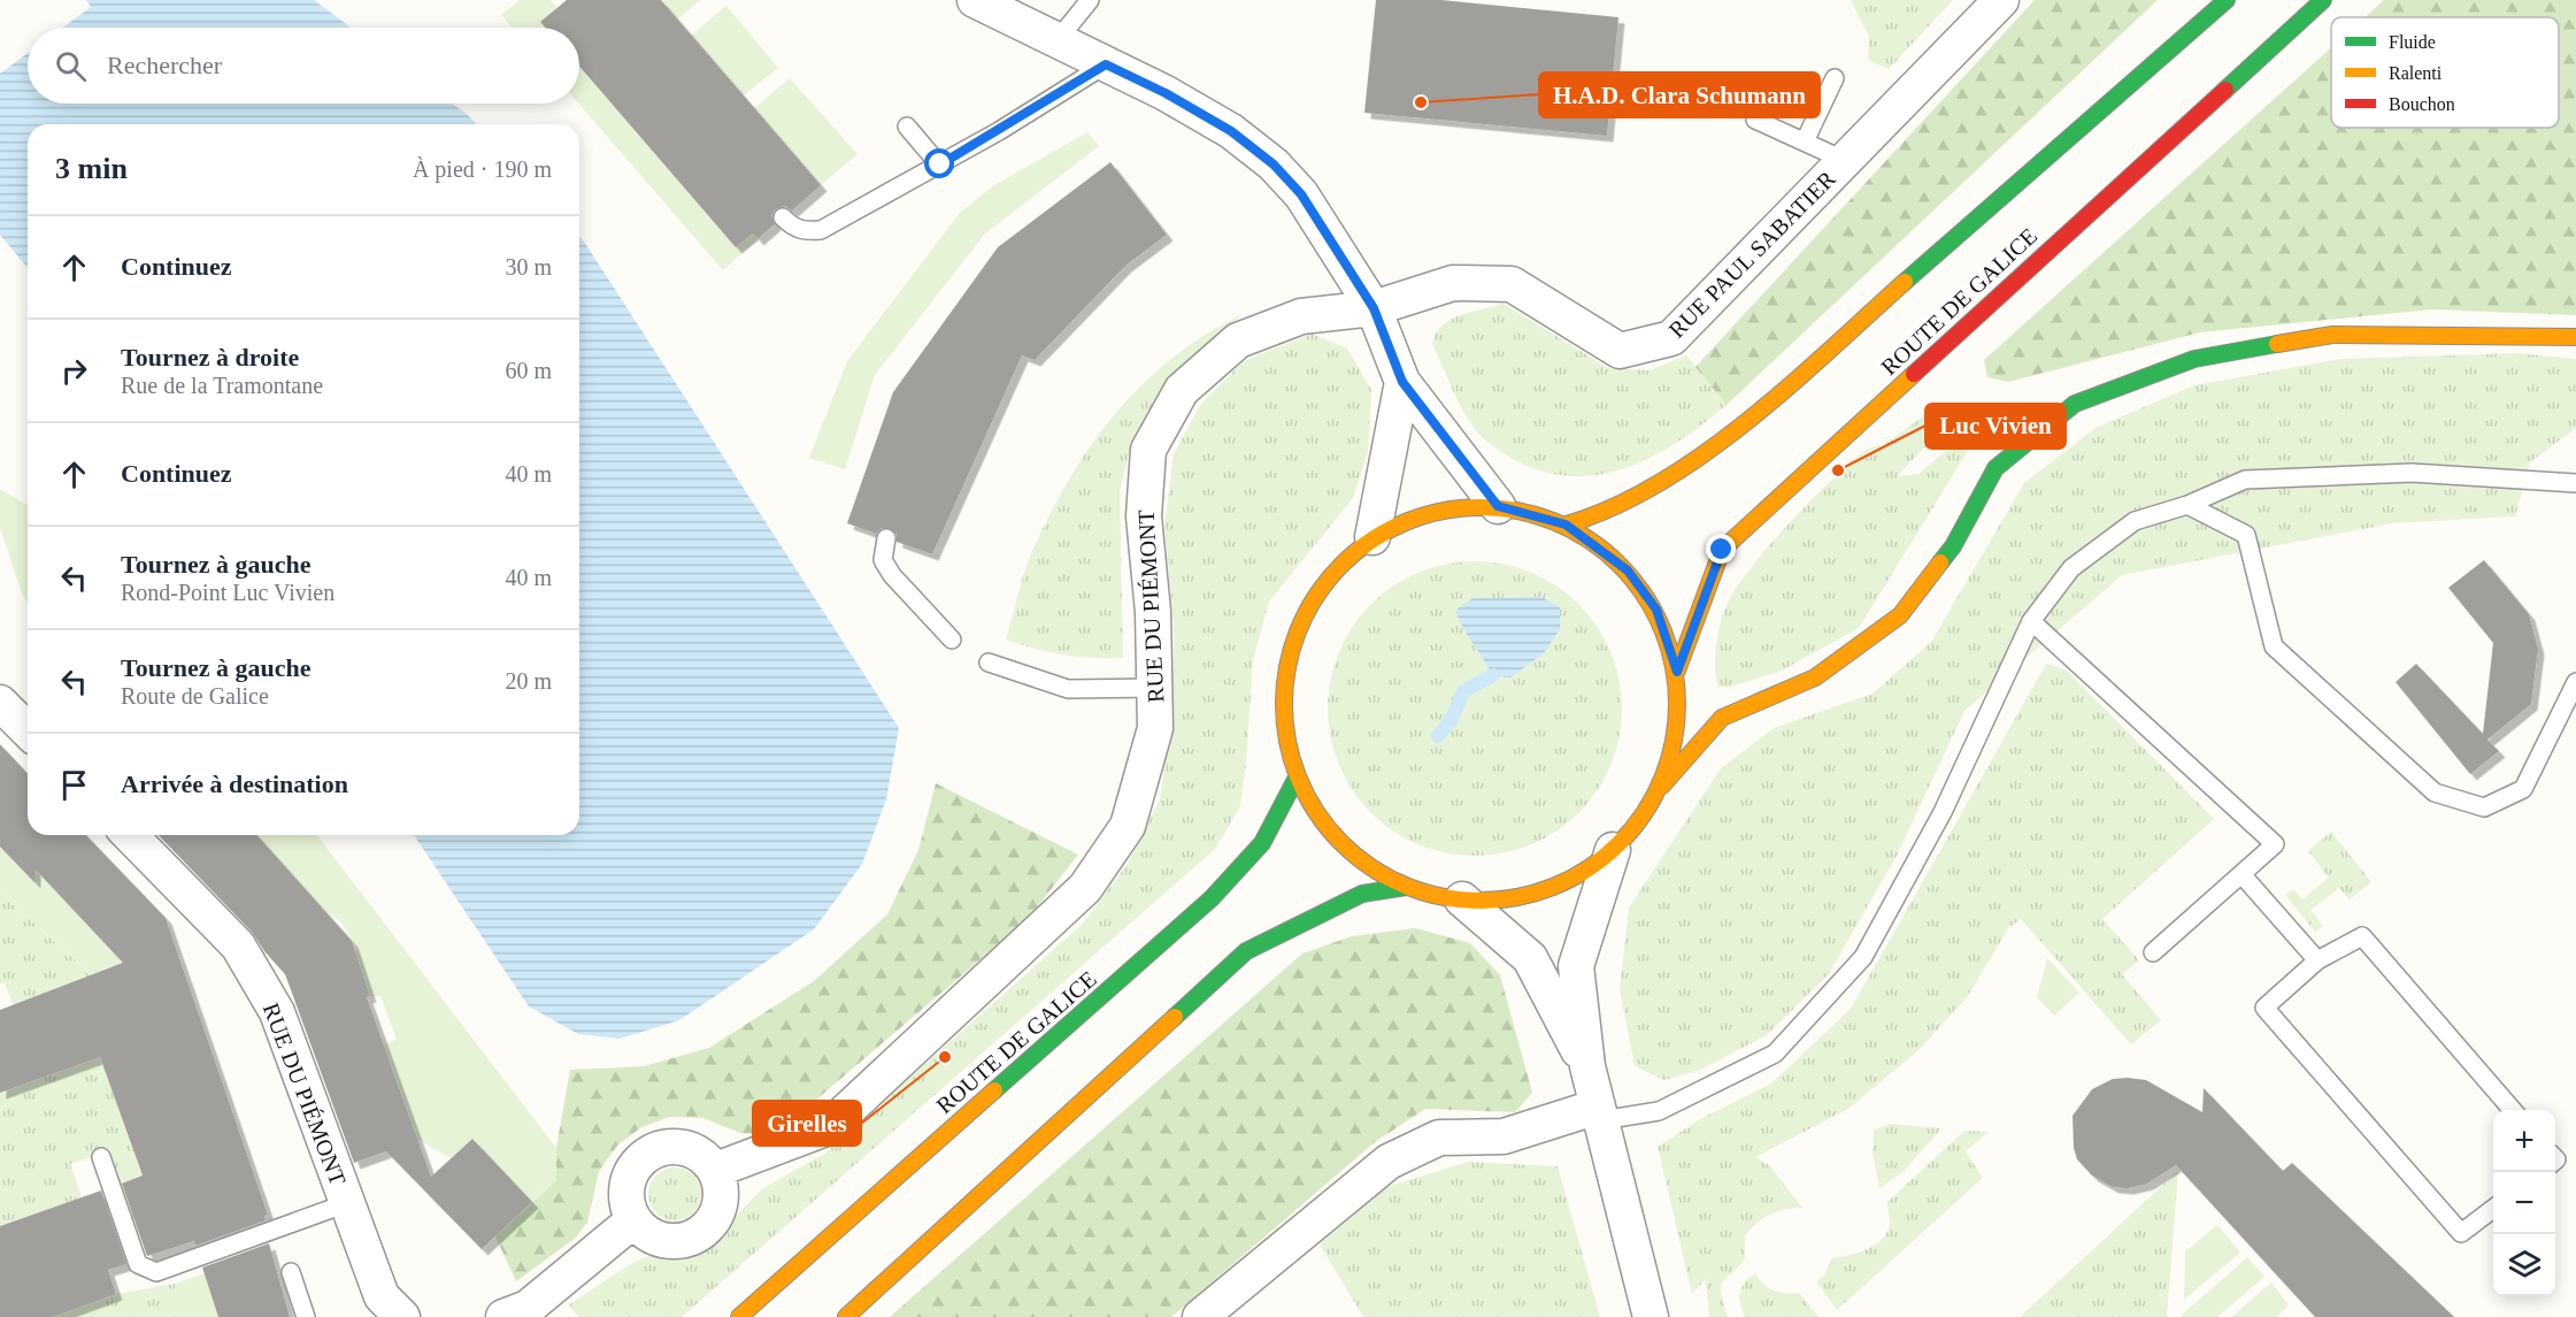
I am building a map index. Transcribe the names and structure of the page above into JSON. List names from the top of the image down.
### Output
{
  "streets": {
    "main road": ["ROUTE DE GALICE"],
    "street": ["RUE PAUL SABATIER", "RUE DU PIÉMONT"]
  },
  "crossings": [
    ["RUE PAUL SABATIER", "RUE DU PIÉMONT"]
  ],
  "places": ["H.A.D. Clara Schumann", "Luc Vivien", "Girelles"],
  "legend": ["Fluide", "Ralenti", "Bouchon"],
  "page": {
    "search": "Rechercher",
    "heading": ["3 min", "À pied · 190 m"],
    "list": [
      ["Continuez", "30 m"],
      ["Tournez à droite", "Rue de la Tramontane", "60 m"],
      ["Continuez", "40 m"],
      ["Tournez à gauche", "Rond-Point Luc Vivien", "40 m"],
      ["Tournez à gauche", "Route de Galice", "20 m"],
      "Arrivée à destination"
    ],
    "map_buttons": ["+", "−"]
  }
}
